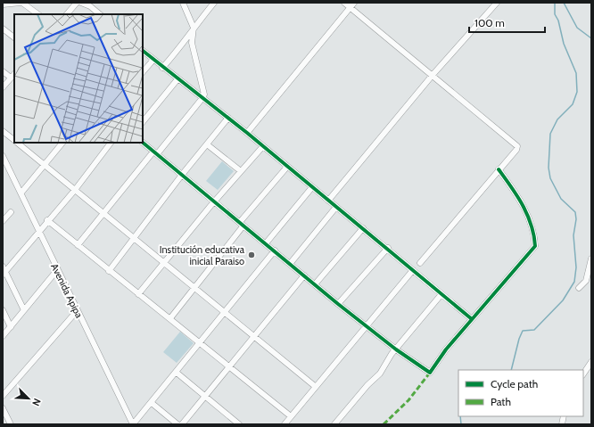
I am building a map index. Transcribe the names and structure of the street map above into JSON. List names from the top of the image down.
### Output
{
  "streets": {
    "street": ["Avenida Apipa"]
  },
  "places": ["Institución educativa inicial Paraiso"],
  "legend": ["Cycle path", "Path"],
  "scale_bar": "100 m",
  "north": "bottom right"
}
